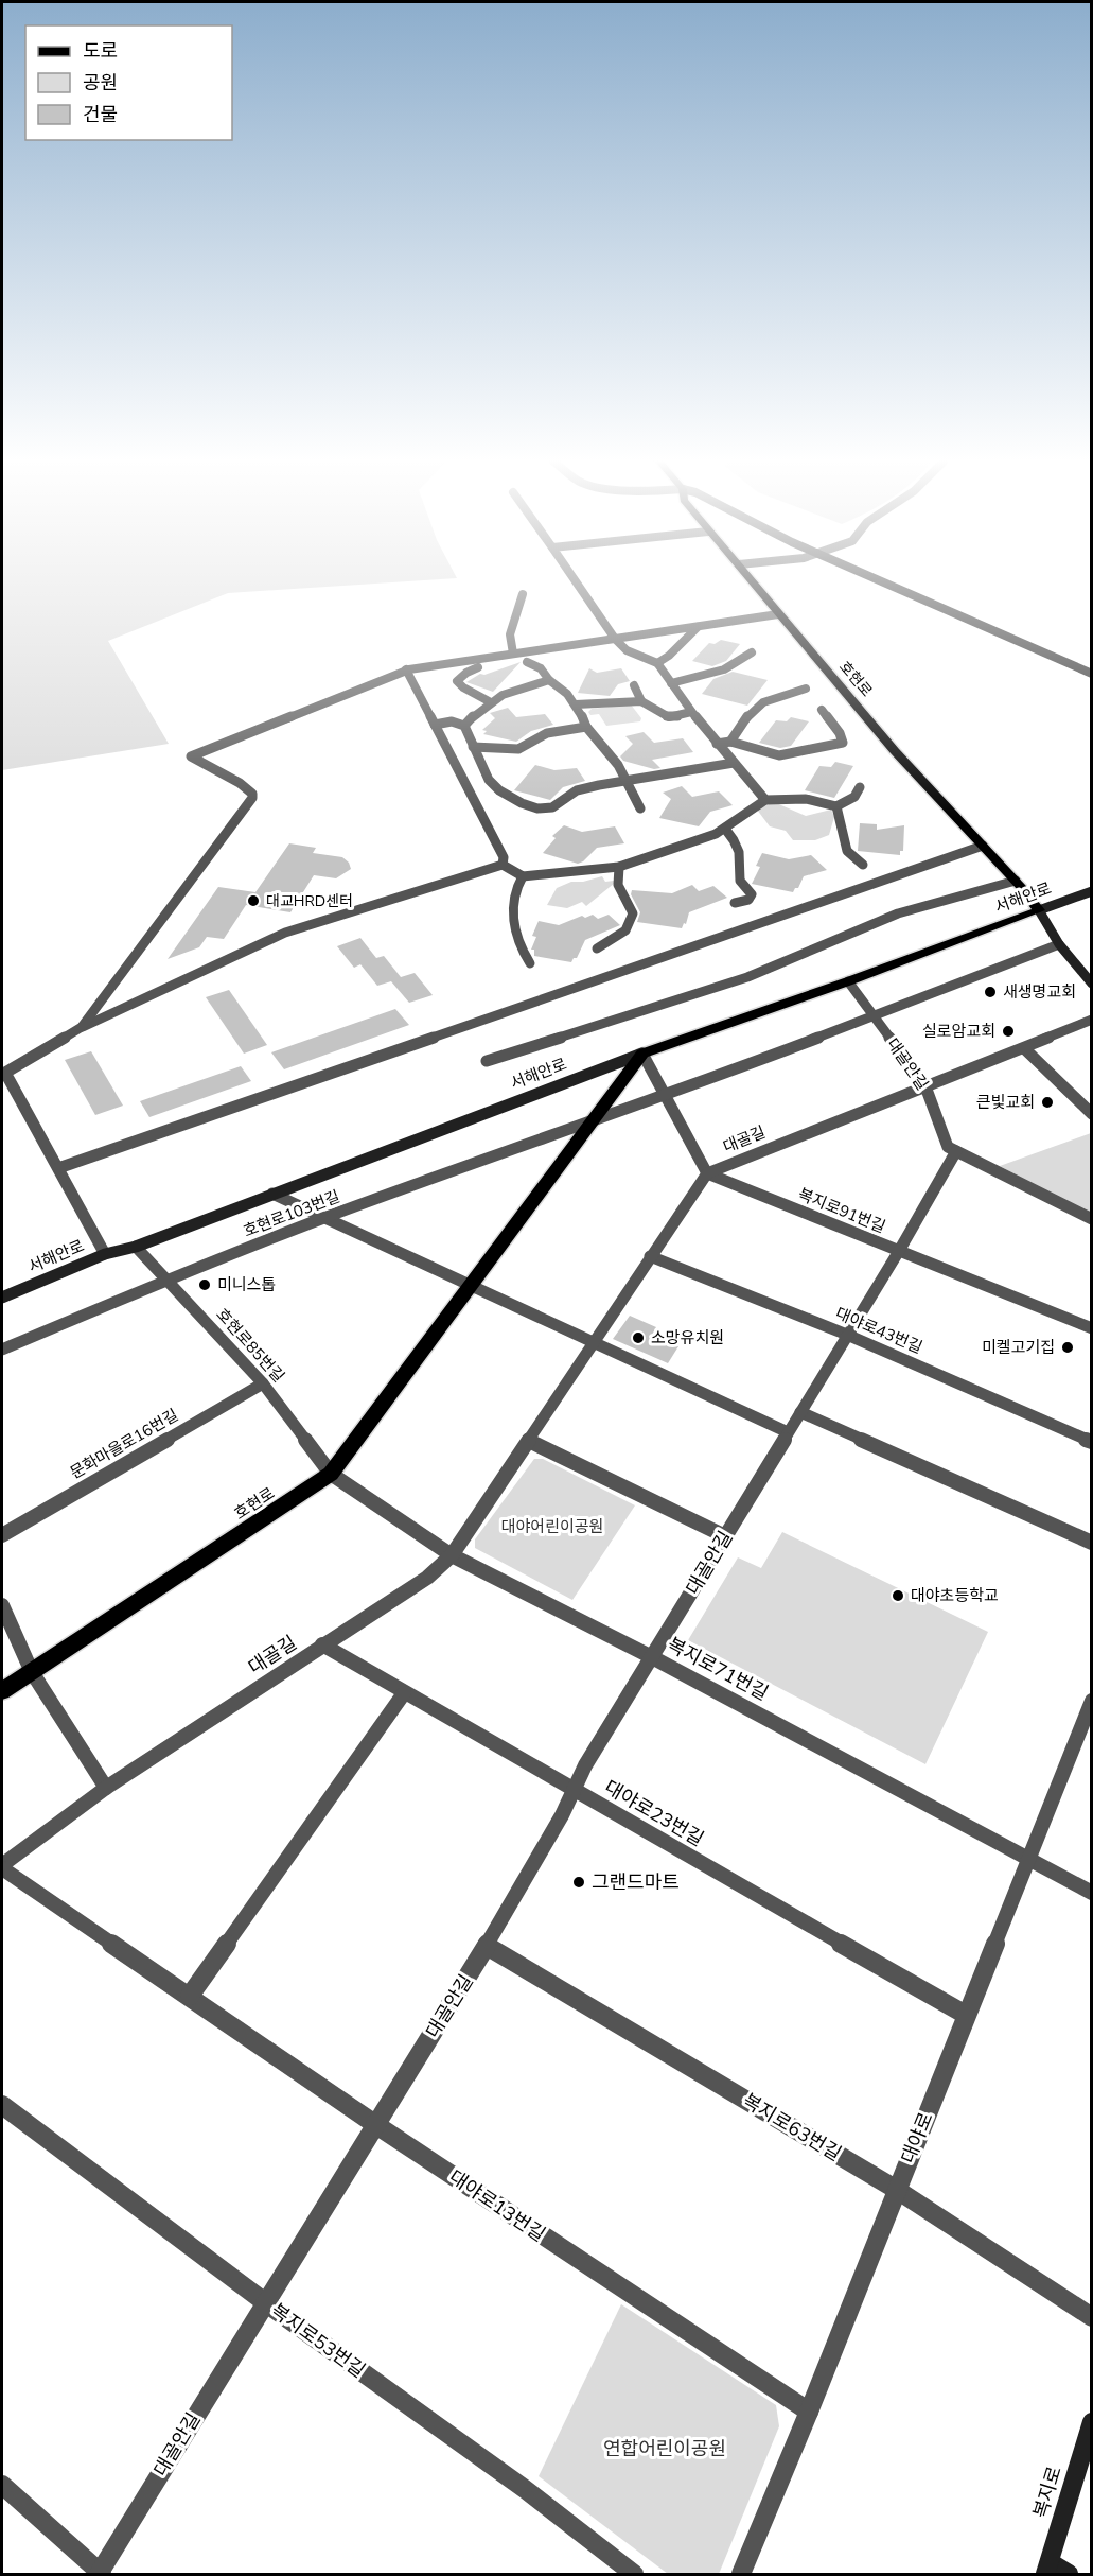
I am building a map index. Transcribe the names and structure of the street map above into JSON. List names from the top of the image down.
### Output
{
  "streets": {
    "main road": ["호현로", "서해안로"],
    "street": [
      "대골안길",
      "대골길",
      "복지로91번길",
      "호현로103번길",
      "대야로43번길",
      "호현로85번길",
      "문화마을로16번길",
      "복지로71번길",
      "대야로23번길",
      "복지로63번길",
      "대야로",
      "대야로13번길",
      "복지로53번길",
      "복지로"
    ]
  },
  "crossings": [
    ["호현로", "서해안로"],
    ["호현로", "호현로103번길"],
    ["호현로", "호현로85번길"],
    ["호현로", "복지로71번길"],
    ["서해안로", "대골안길"],
    ["서해안로", "호현로85번길"],
    ["대골안길", "대골길"],
    ["대골안길", "복지로91번길"],
    ["대골안길", "호현로103번길"],
    ["대골안길", "대야로43번길"],
    ["대골안길", "복지로71번길"],
    ["대골안길", "대야로23번길"],
    ["대골안길", "복지로63번길"],
    ["대골안길", "대야로13번길"],
    ["대골안길", "복지로53번길"],
    ["대골길", "복지로91번길"],
    ["대골길", "대야로43번길"],
    ["대골길", "복지로71번길"],
    ["대골길", "대야로23번길"],
    ["대골길", "대야로13번길"],
    ["호현로103번길", "호현로85번길"],
    ["호현로85번길", "문화마을로16번길"],
    ["호현로85번길", "복지로71번길"],
    ["복지로71번길", "대야로"],
    ["대야로23번길", "대야로"],
    ["복지로63번길", "대야로"],
    ["대야로", "대야로13번길"]
  ],
  "parks": ["대야어린이공원", "연합어린이공원"],
  "places": [
    "대교HRD센터",
    "새생명교회",
    "실로암교회",
    "큰빛교회",
    "미니스톱",
    "소망유치원",
    "미켈고기집",
    "대야초등학교",
    "그랜드마트"
  ],
  "legend": ["도로", "공원", "건물"]
}
